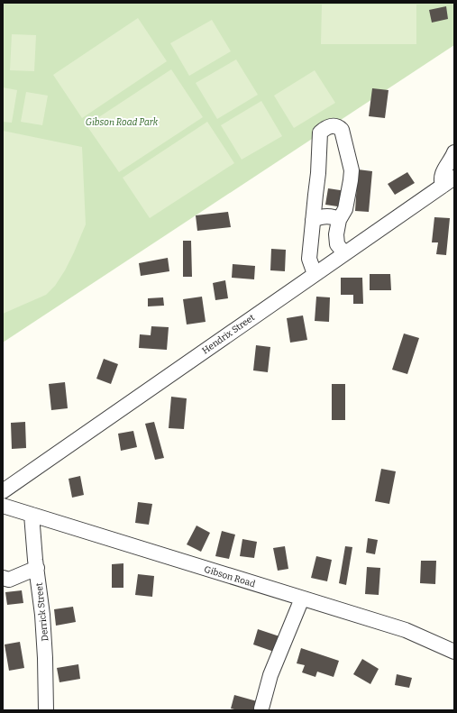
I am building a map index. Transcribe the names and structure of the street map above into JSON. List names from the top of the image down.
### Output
{
  "streets": {
    "street": ["Hendrix Street", "Gibson Road", "Derrick Street"]
  },
  "crossings": [
    ["Gibson Road", "Derrick Street"]
  ],
  "parks": ["Gibson Road Park"]
}
